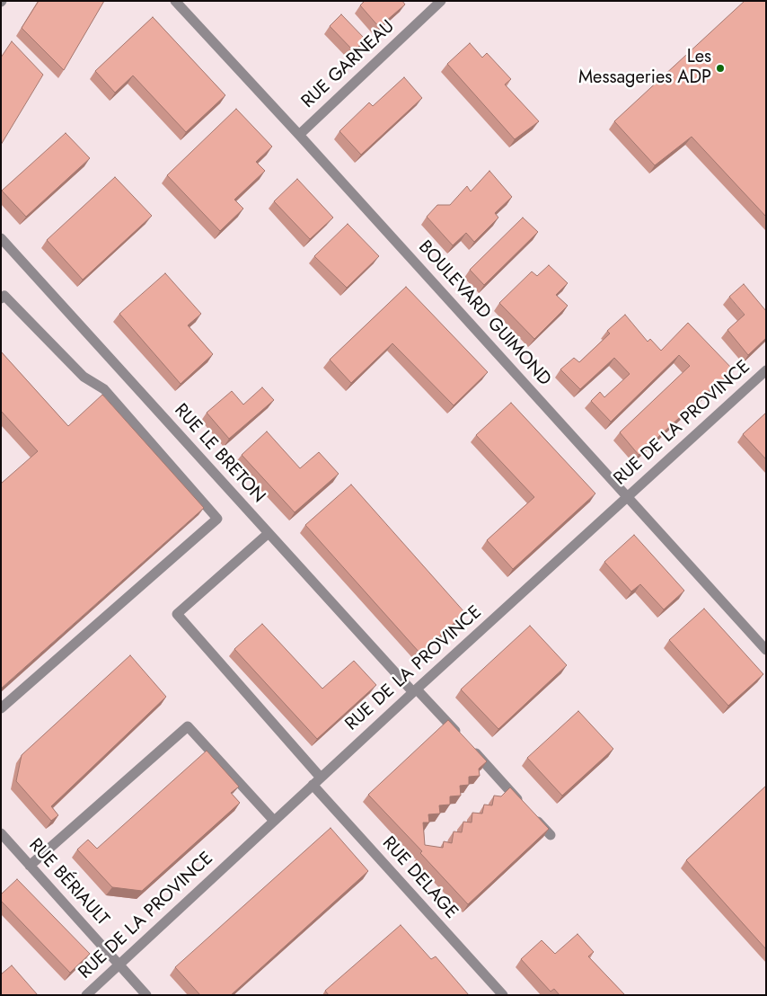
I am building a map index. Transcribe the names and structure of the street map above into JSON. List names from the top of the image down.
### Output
{
  "streets": {
    "street": [
      "RUE GARNEAU",
      "BOULEVARD GUIMOND",
      "RUE DE LA PROVINCE",
      "RUE LE BRETON",
      "RUE DELAGE",
      "RUE BÉRIAULT"
    ]
  },
  "crossings": [
    ["RUE GARNEAU", "BOULEVARD GUIMOND"],
    ["BOULEVARD GUIMOND", "RUE DE LA PROVINCE"],
    ["RUE DE LA PROVINCE", "RUE LE BRETON"],
    ["RUE DE LA PROVINCE", "RUE DELAGE"],
    ["RUE DE LA PROVINCE", "RUE BÉRIAULT"]
  ],
  "places": ["Les Messageries ADP"]
}
